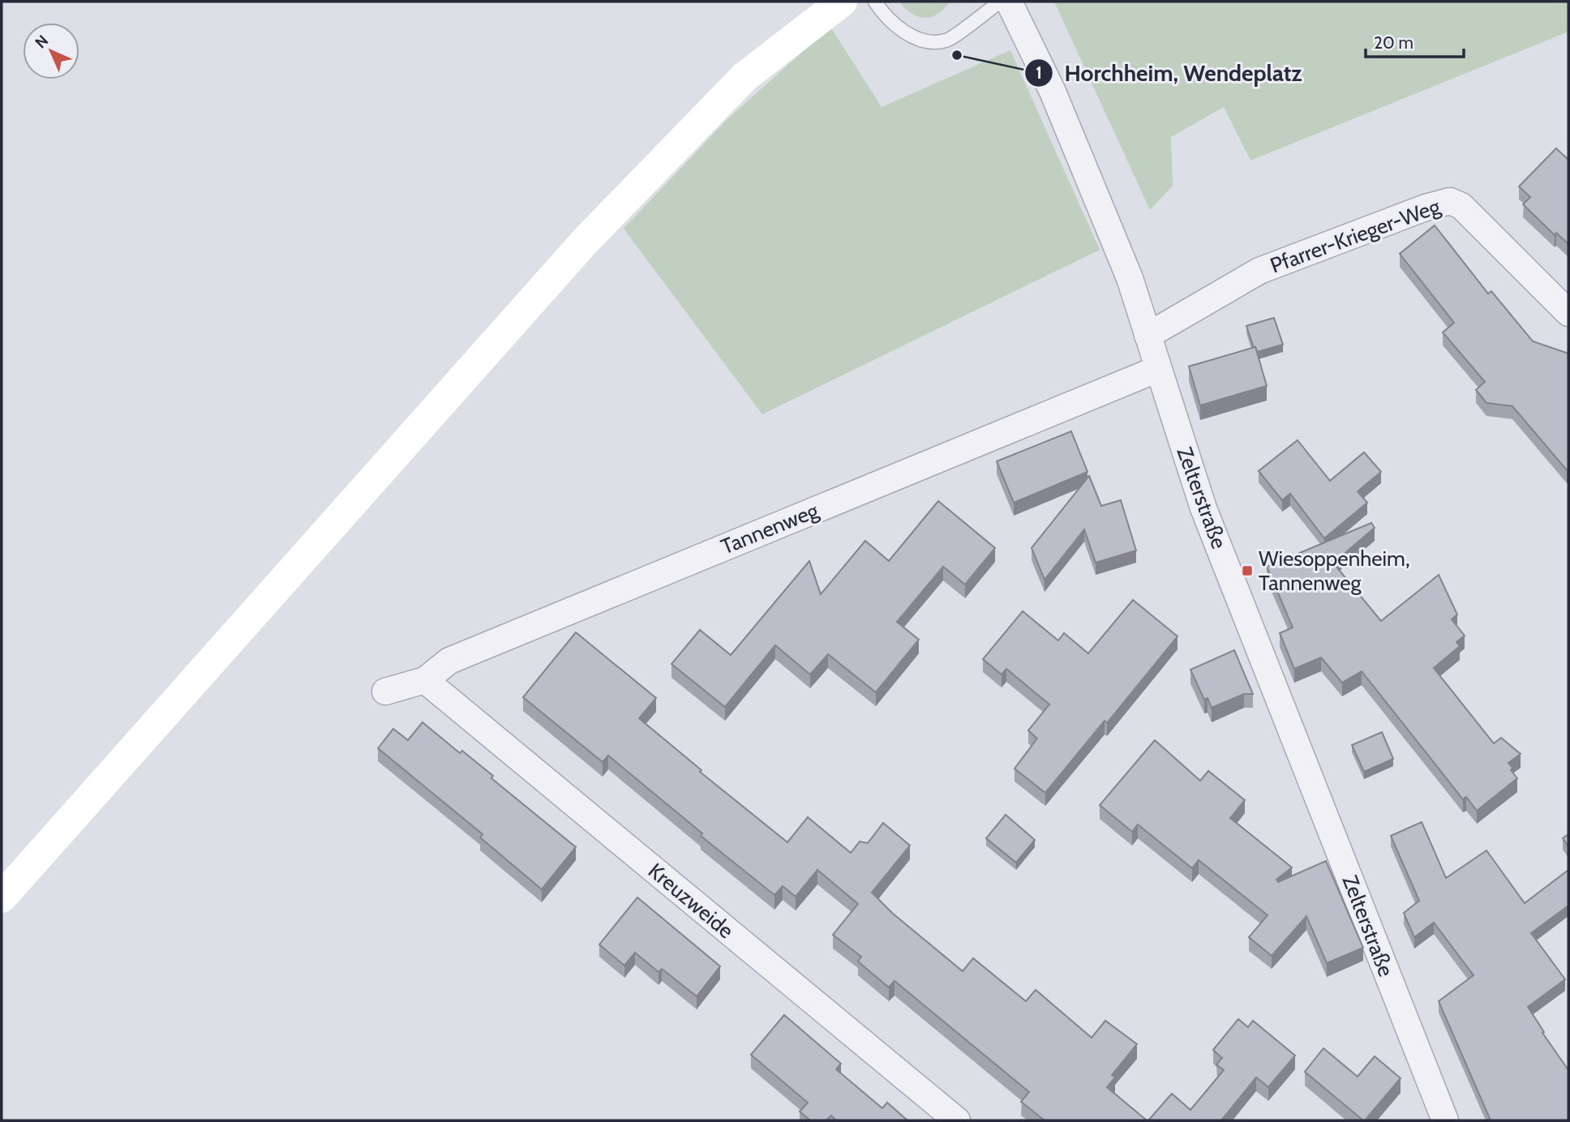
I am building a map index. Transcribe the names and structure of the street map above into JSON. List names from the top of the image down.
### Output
{
  "streets": {
    "street": [
      "Pfarrer-Krieger-Weg",
      "Zelterstraße",
      "Tannenweg",
      "Kreuzweide"
    ]
  },
  "crossings": [
    ["Pfarrer-Krieger-Weg", "Zelterstraße"],
    ["Zelterstraße", "Tannenweg"],
    ["Tannenweg", "Kreuzweide"]
  ],
  "places": {
    "other": ["Horchheim, Wendeplatz"],
    "transit": ["Wiesoppenheim, Tannenweg"]
  },
  "scale_bar": "20 m",
  "north": "top left"
}
